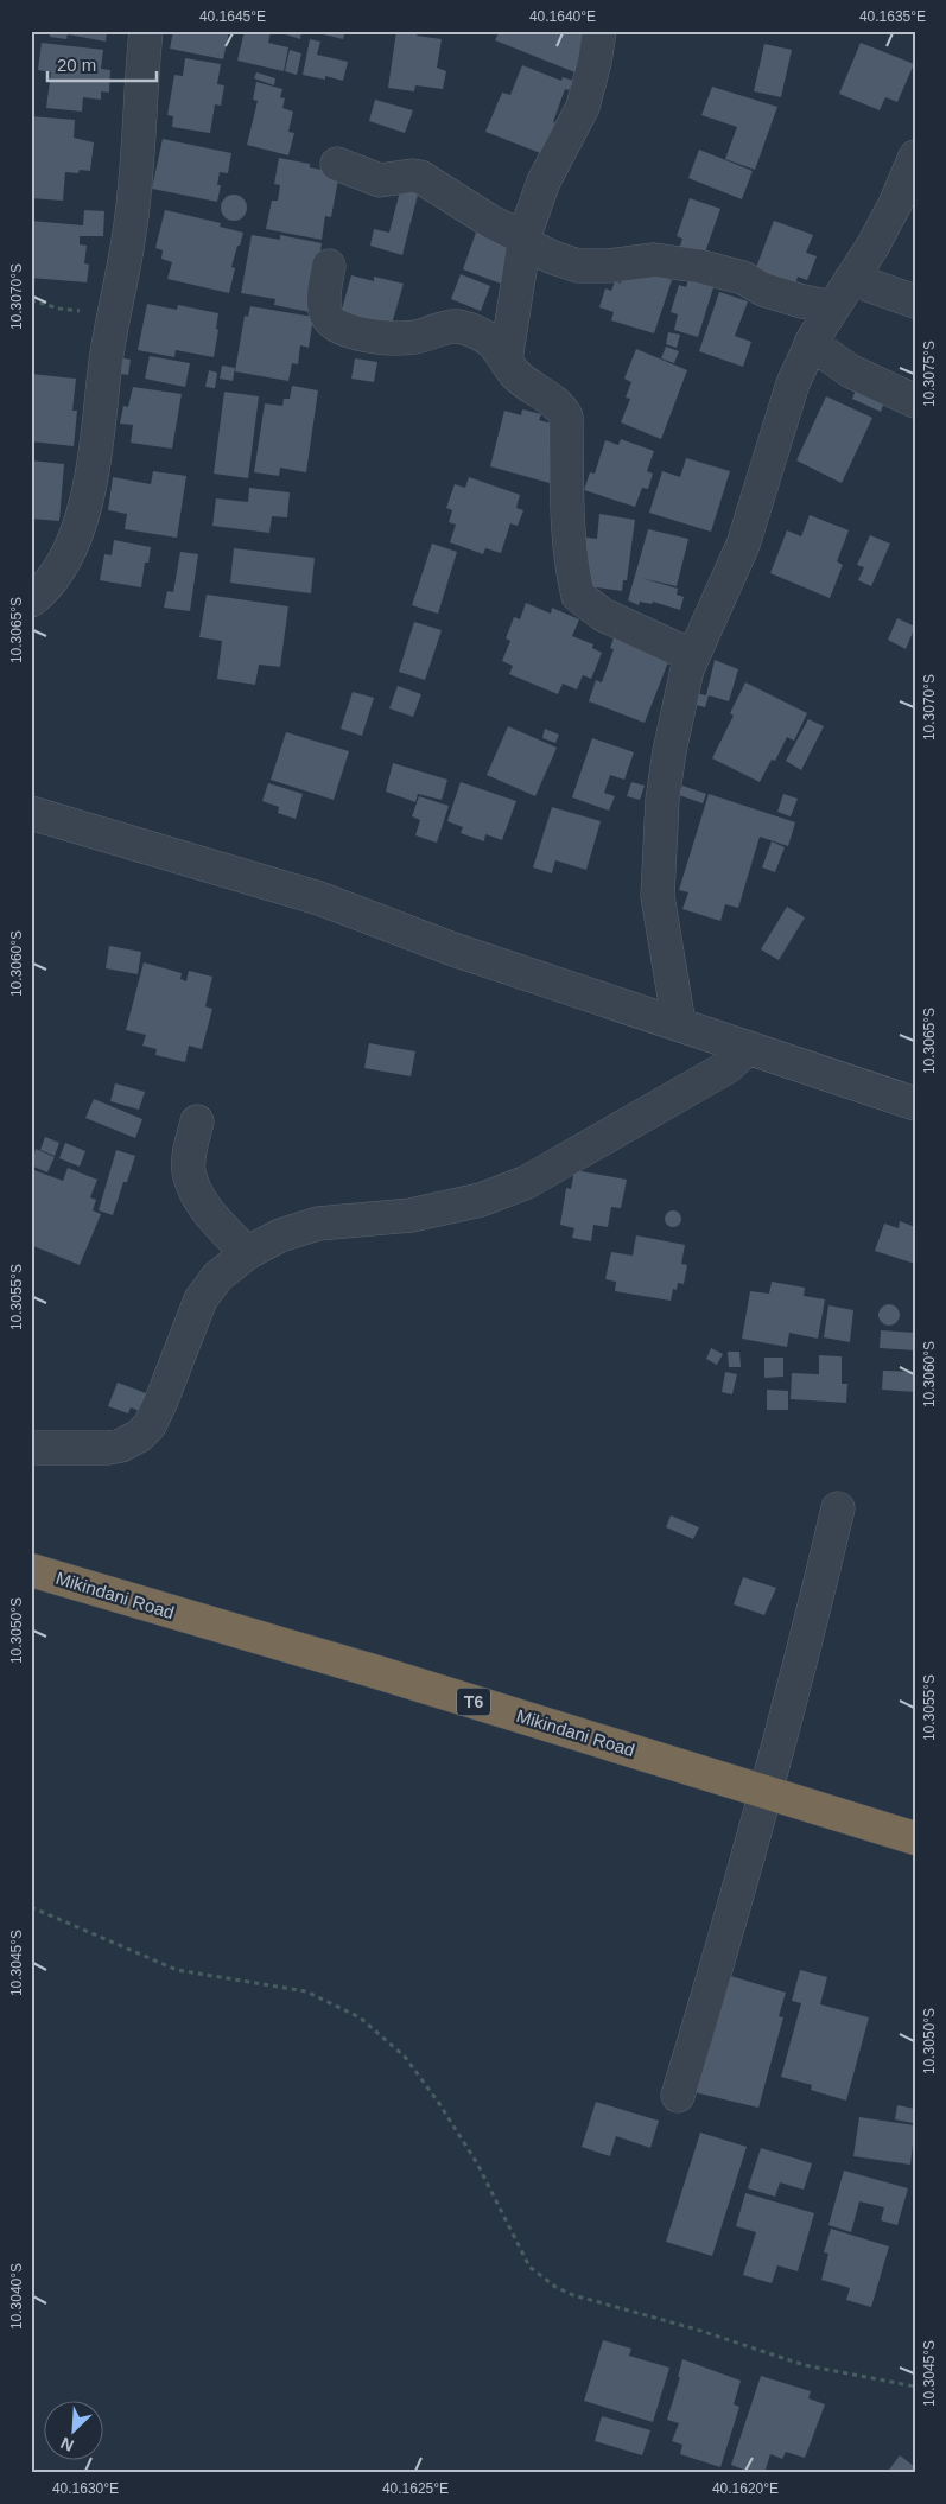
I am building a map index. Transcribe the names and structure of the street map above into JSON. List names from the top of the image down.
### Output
{
  "streets": {
    "highway": ["Mikindani Road", "T6"]
  },
  "scale_bar": "20 m",
  "north": "bottom left",
  "coordinates": [
    "40.1645°E",
    "40.1640°E",
    "40.1635°E",
    "10.3070°S",
    "10.3075°S",
    "10.3065°S",
    "10.3060°S",
    "10.3055°S",
    "10.3050°S",
    "10.3045°S",
    "10.3040°S",
    "40.1630°E",
    "40.1625°E",
    "40.1620°E"
  ]
}
